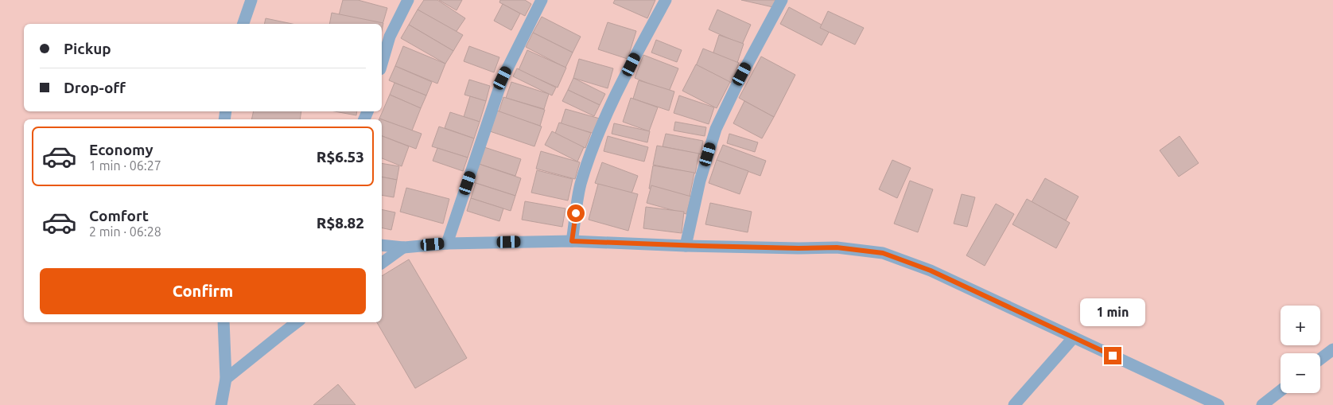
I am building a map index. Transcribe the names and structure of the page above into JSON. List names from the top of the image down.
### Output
{
  "page": {
    "banner": ["Pickup", "Drop-off"],
    "list": [
      {
        "name": "Economy",
        "note": "1 min · 06:27",
        "value": "R$6.53"
      },
      {
        "name": "Comfort",
        "note": "2 min · 06:28",
        "value": "R$8.82"
      }
    ],
    "buttons": "Confirm",
    "bubble": "1 min",
    "map_buttons": ["+", "−"]
  }
}
